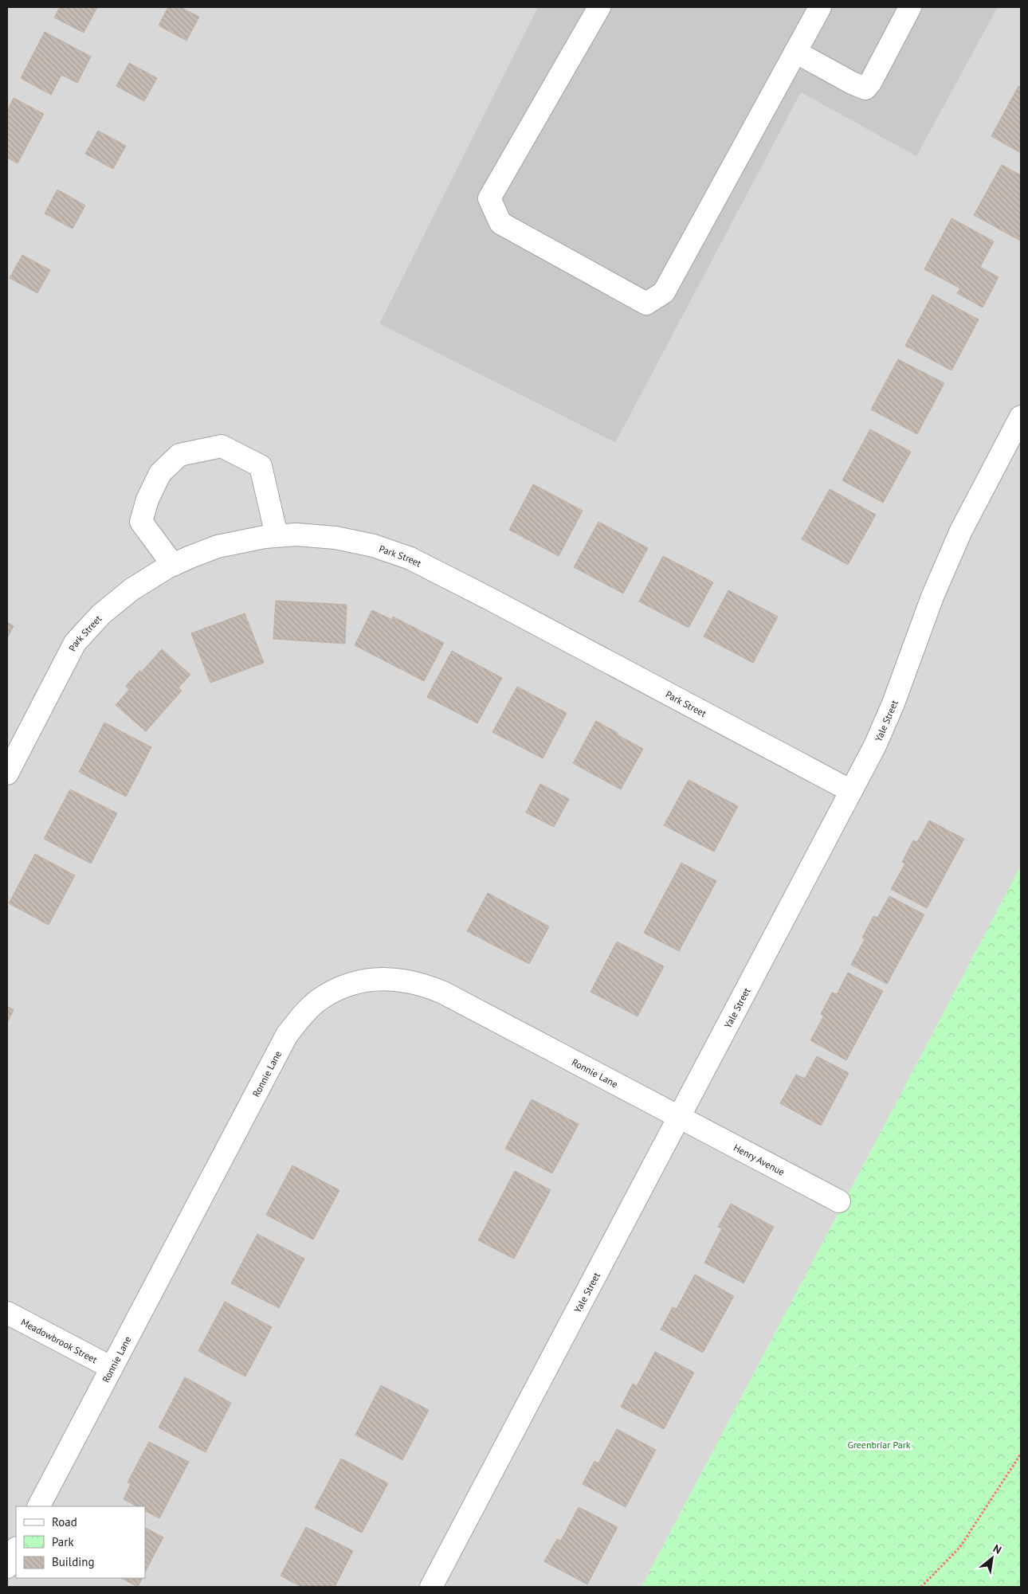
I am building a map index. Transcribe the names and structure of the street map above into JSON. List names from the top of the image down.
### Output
{
  "streets": {
    "street": [
      "Park Street",
      "Yale Street",
      "Ronnie Lane",
      "Henry Avenue",
      "Meadowbrook Street"
    ]
  },
  "crossings": [
    ["Park Street", "Yale Street"],
    ["Yale Street", "Ronnie Lane"],
    ["Yale Street", "Henry Avenue"],
    ["Ronnie Lane", "Henry Avenue"],
    ["Ronnie Lane", "Meadowbrook Street"]
  ],
  "parks": ["Greenbriar Park"],
  "legend": ["Road", "Park", "Building"],
  "north": "top right"
}
